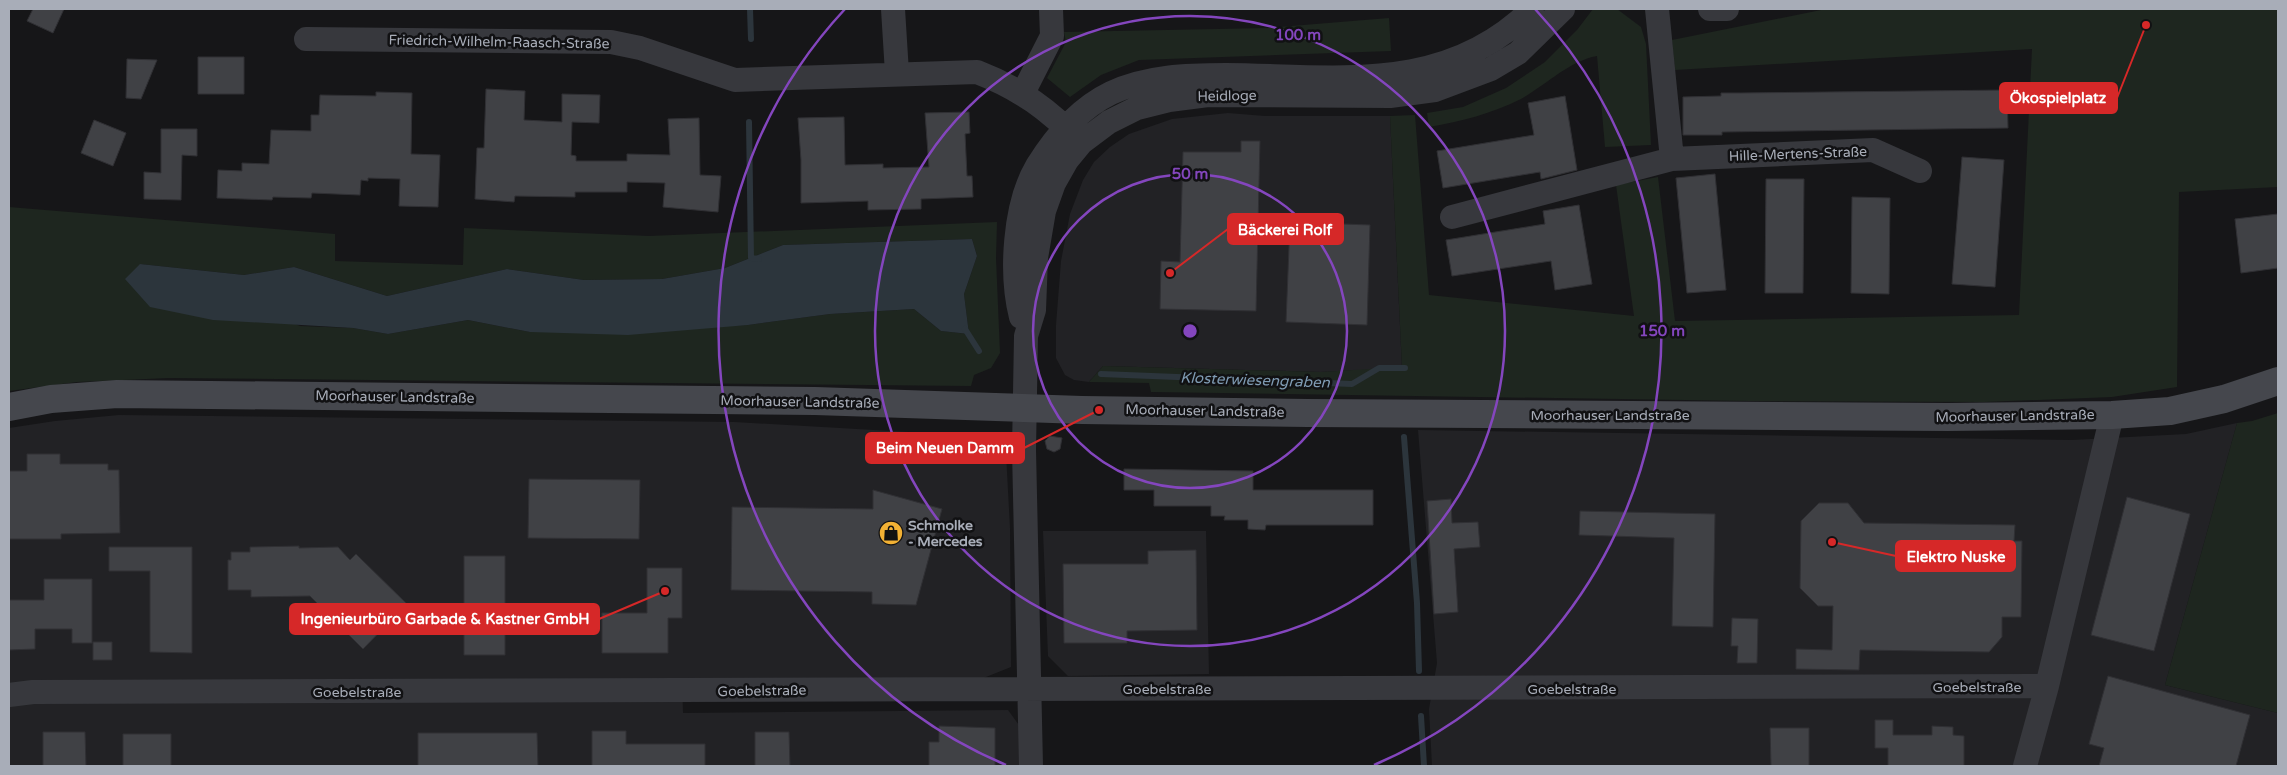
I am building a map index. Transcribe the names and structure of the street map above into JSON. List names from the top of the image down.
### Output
{
  "streets": {
    "street": [
      "Friedrich-Wilhelm-Raasch-Straße",
      "Heidloge",
      "Hille-Mertens-Straße",
      "Moorhauser Landstraße",
      "Goebelstraße"
    ]
  },
  "crossings": [
    ["Friedrich-Wilhelm-Raasch-Straße", "Heidloge"],
    ["Heidloge", "Moorhauser Landstraße"],
    ["Heidloge", "Goebelstraße"]
  ],
  "water": ["Klosterwiesengraben"],
  "places": {
    "other": [
      "Ökospielplatz",
      "Bäckerei Rolf",
      "Beim Neuen Damm",
      "Elektro Nuske",
      "Ingenieurbüro Garbade & Kastner GmbH"
    ],
    "shop": ["Schmolke - Mercedes"]
  },
  "rings": ["100 m", "50 m", "150 m"]
}
